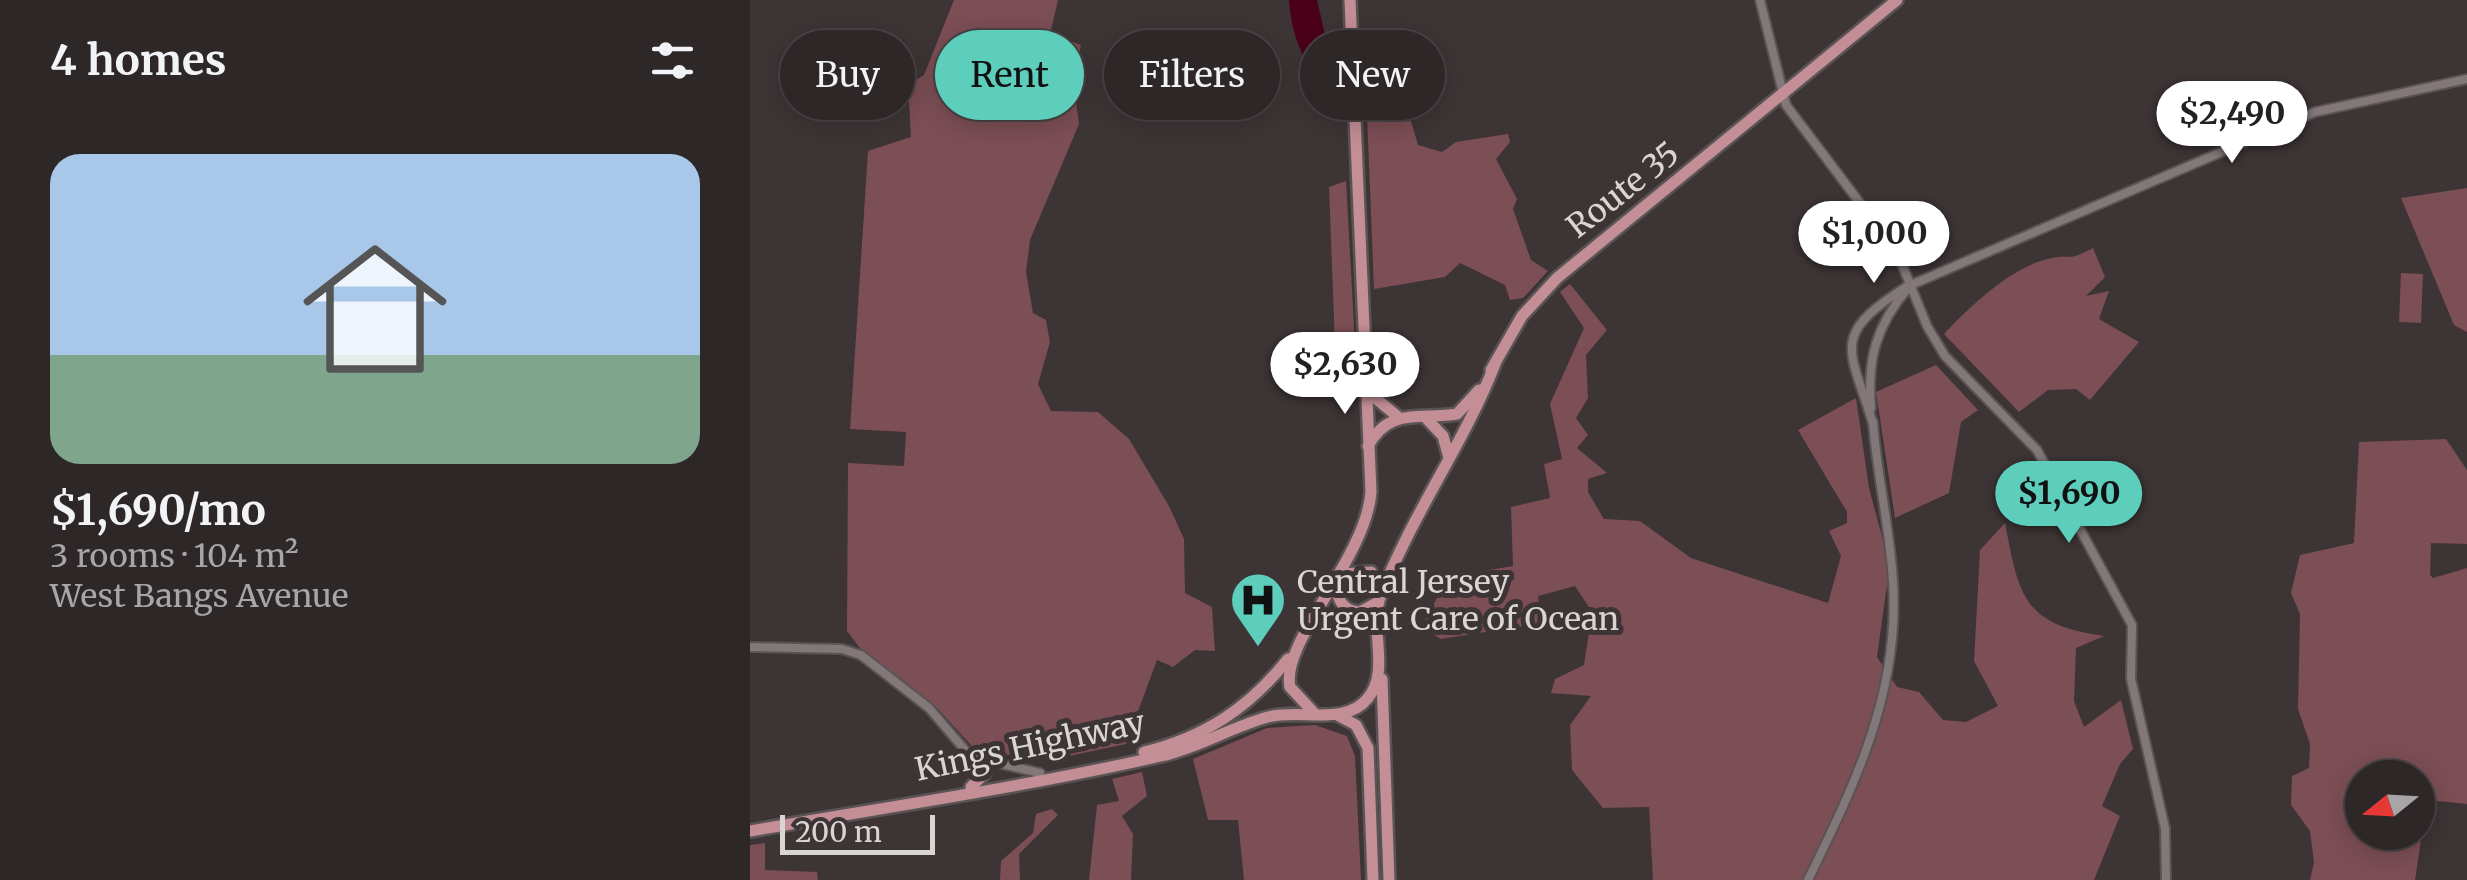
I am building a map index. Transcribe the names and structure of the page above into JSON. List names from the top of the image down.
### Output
{
  "streets": {
    "main road": ["Route 35", "Kings Highway"]
  },
  "places": {
    "hospital": ["Central Jersey Urgent Care of Ocean"]
  },
  "scale_bar": "200 m",
  "north": "left",
  "page": {
    "heading": "4 homes",
    "chip": [
      "Buy",
      "Rent",
      "Filters",
      "New"
    ],
    "price": [
      "$2,490",
      "$1,000",
      "$2,630",
      "$1,690"
    ],
    "list": [
      {
        "name": "$1,690/mo",
        "note": "3 rooms · 104 m² · West Bangs Avenue"
      }
    ],
    "scale": "200 m"
  }
}
